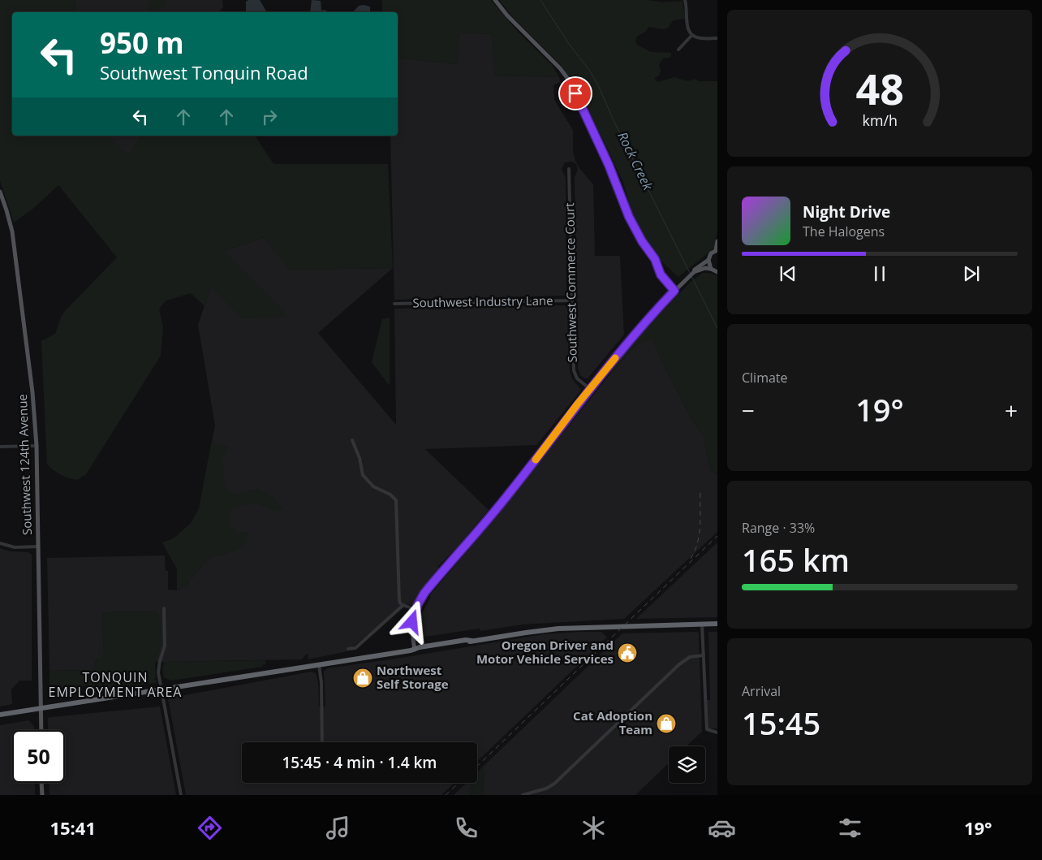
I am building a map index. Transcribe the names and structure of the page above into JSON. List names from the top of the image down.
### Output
{
  "streets": {
    "main road": ["Southwest 124th Avenue"],
    "street": ["Southwest Commerce Court", "Southwest Industry Lane"]
  },
  "crossings": [
    ["Southwest Commerce Court", "Southwest Industry Lane"]
  ],
  "districts": ["TONQUIN EMPLOYMENT AREA"],
  "water": ["Rock Creek"],
  "places": {
    "public building": ["Oregon Driver and Motor Vehicle Services"],
    "shop": ["Northwest Self Storage", "Cat Adoption Team"]
  },
  "page": {
    "turn": ["950 m", "Southwest Tonquin Road"],
    "song": ["Night Drive", "The Halogens"],
    "tile": [
      "Climate",
      ["Range · 33%", "165 km"],
      ["Arrival", "15:45"]
    ],
    "heat": ["−", "19°", "+"],
    "limit": "50",
    "trip": "15:45 · 4 min · 1.4 km",
    "tabs": ["15:41", "19°"],
    "gauge": ["48", "km/h"]
  }
}
